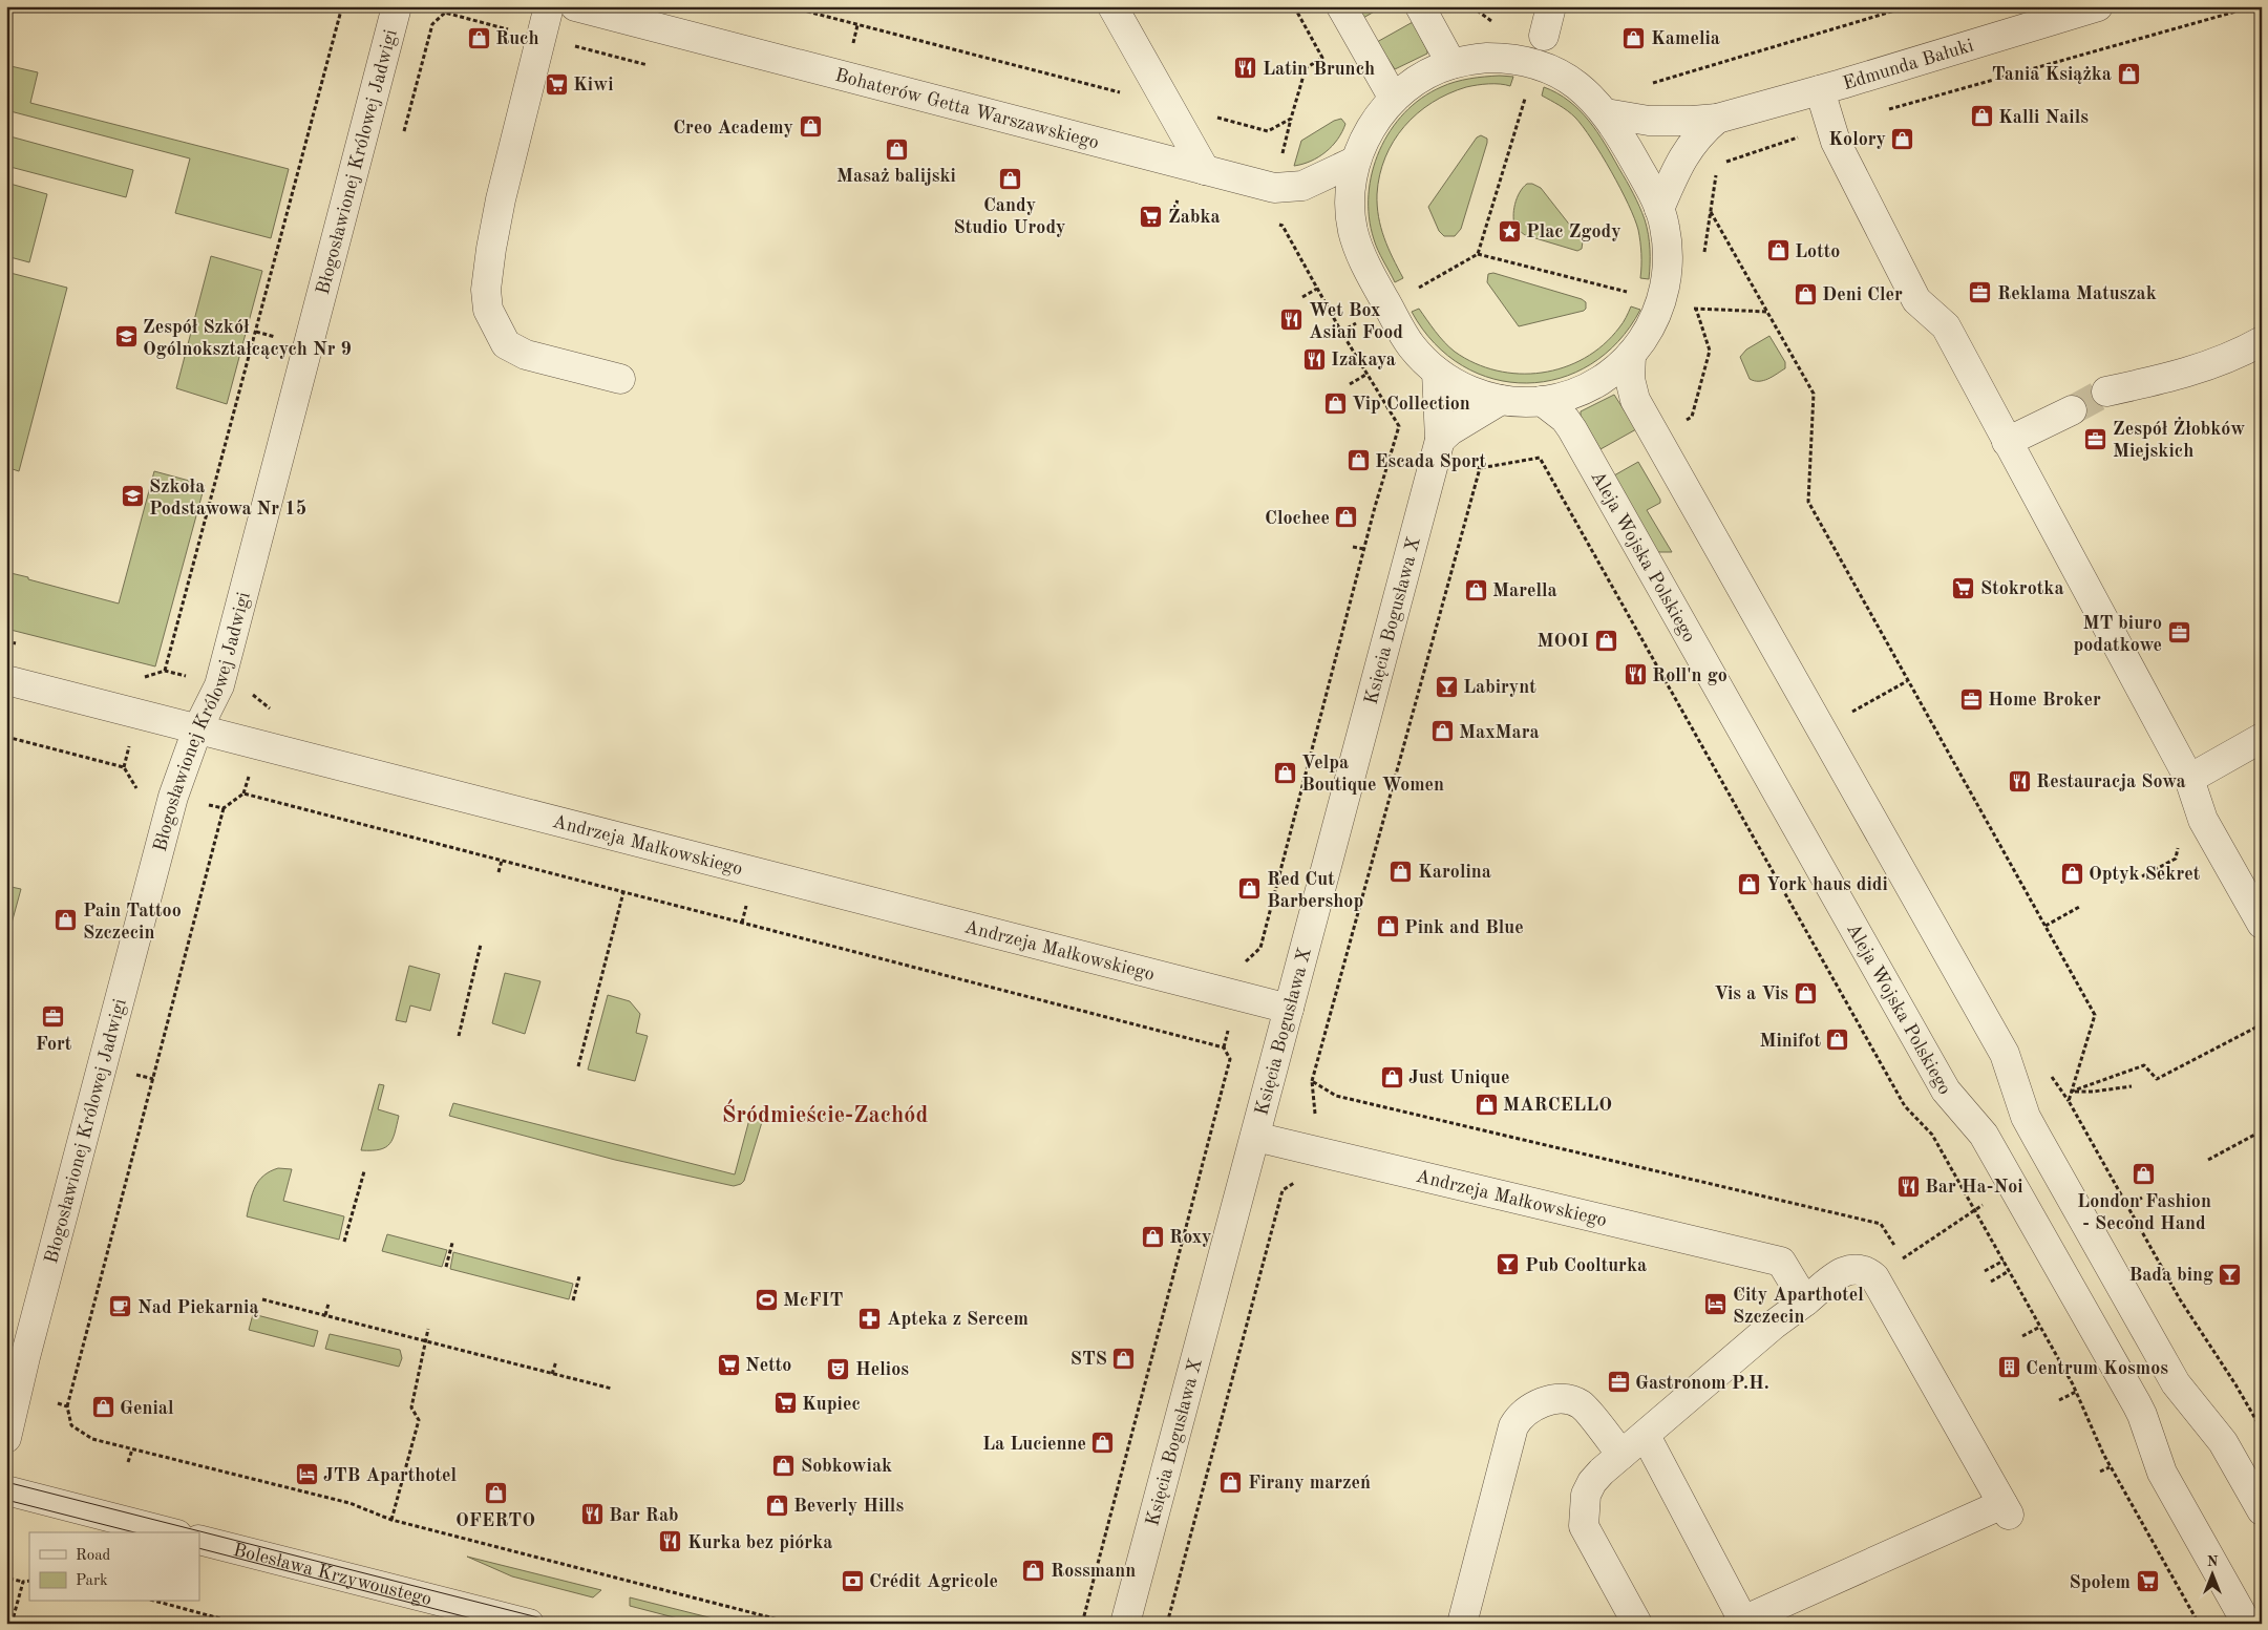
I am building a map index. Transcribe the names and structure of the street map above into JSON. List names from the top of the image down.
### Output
{
  "streets": {
    "street": [
      "Edmunda Bałuki",
      "Bohaterów Getta Warszawskiego",
      "Błogosławionej Królowej Jadwigi",
      "Aleja Wojska Polskiego",
      "Księcia Bogusława X",
      "Andrzeja Małkowskiego",
      "Bolesława Krzywoustego"
    ]
  },
  "crossings": [
    ["Błogosławionej Królowej Jadwigi", "Andrzeja Małkowskiego"],
    ["Księcia Bogusława X", "Andrzeja Małkowskiego"]
  ],
  "districts": ["Śródmieście-Zachód"],
  "places": {
    "shop": [
      "Ruch",
      "Kamelia",
      "Tania Książka",
      "Kalli Nails",
      "Creo Academy",
      "Kolory",
      "Masaż balijski",
      "Candy Studio Urody",
      "Lotto",
      "Deni Cler",
      "Vip Collection",
      "Escada Sport",
      "Clochee",
      "Marella",
      "MOOI",
      "MaxMara",
      "Velpa Boutique Women",
      "Karolina",
      "Optyk Sekret",
      "York haus didi",
      "Red Cut Barbershop",
      "Pain Tattoo Szczecin",
      "Pink and Blue",
      "Vis a Vis",
      "Minifot",
      "Just Unique",
      "MARCELLO",
      "London Fashion - Second Hand",
      "Roxy",
      "STS",
      "Genial",
      "La Lucienne",
      "Sobkowiak",
      "Firany marzeń",
      "OFERTO",
      "Beverly Hills",
      "Rossmann"
    ],
    "restaurant": [
      "Latin Brunch",
      "Wet Box Asian Food",
      "Izakaya",
      "Roll'n go",
      "Restauracja Sowa",
      "Bar Ha-Noi",
      "Bar Rab",
      "Kurka bez piórka"
    ],
    "supermarket": [
      "Kiwi",
      "Żabka",
      "Stokrotka",
      "Netto",
      "Kupiec",
      "Społem"
    ],
    "place": ["Plac Zgody"],
    "office": [
      "Reklama Matuszak",
      "Zespół Żłobków Miejskich",
      "MT biuro podatkowe",
      "Home Broker",
      "Fort",
      "Gastronom P.H."
    ],
    "school or university": ["Zespół Szkół Ogólnokształcących Nr 9", "Szkoła Podstawowa Nr 15"],
    "bar": ["Labirynt", "Pub Coolturka", "Bada bing"],
    "sports": ["McFIT"],
    "hotel": ["City Aparthotel Szczecin", "JTB Aparthotel"],
    "cafe": ["Nad Piekarnią"],
    "pharmacy": ["Apteka z Sercem"],
    "building": ["Centrum Kosmos"],
    "theatre": ["Helios"],
    "bank": ["Crédit Agricole"]
  },
  "legend": ["Road", "Park"],
  "north": "top"
}
